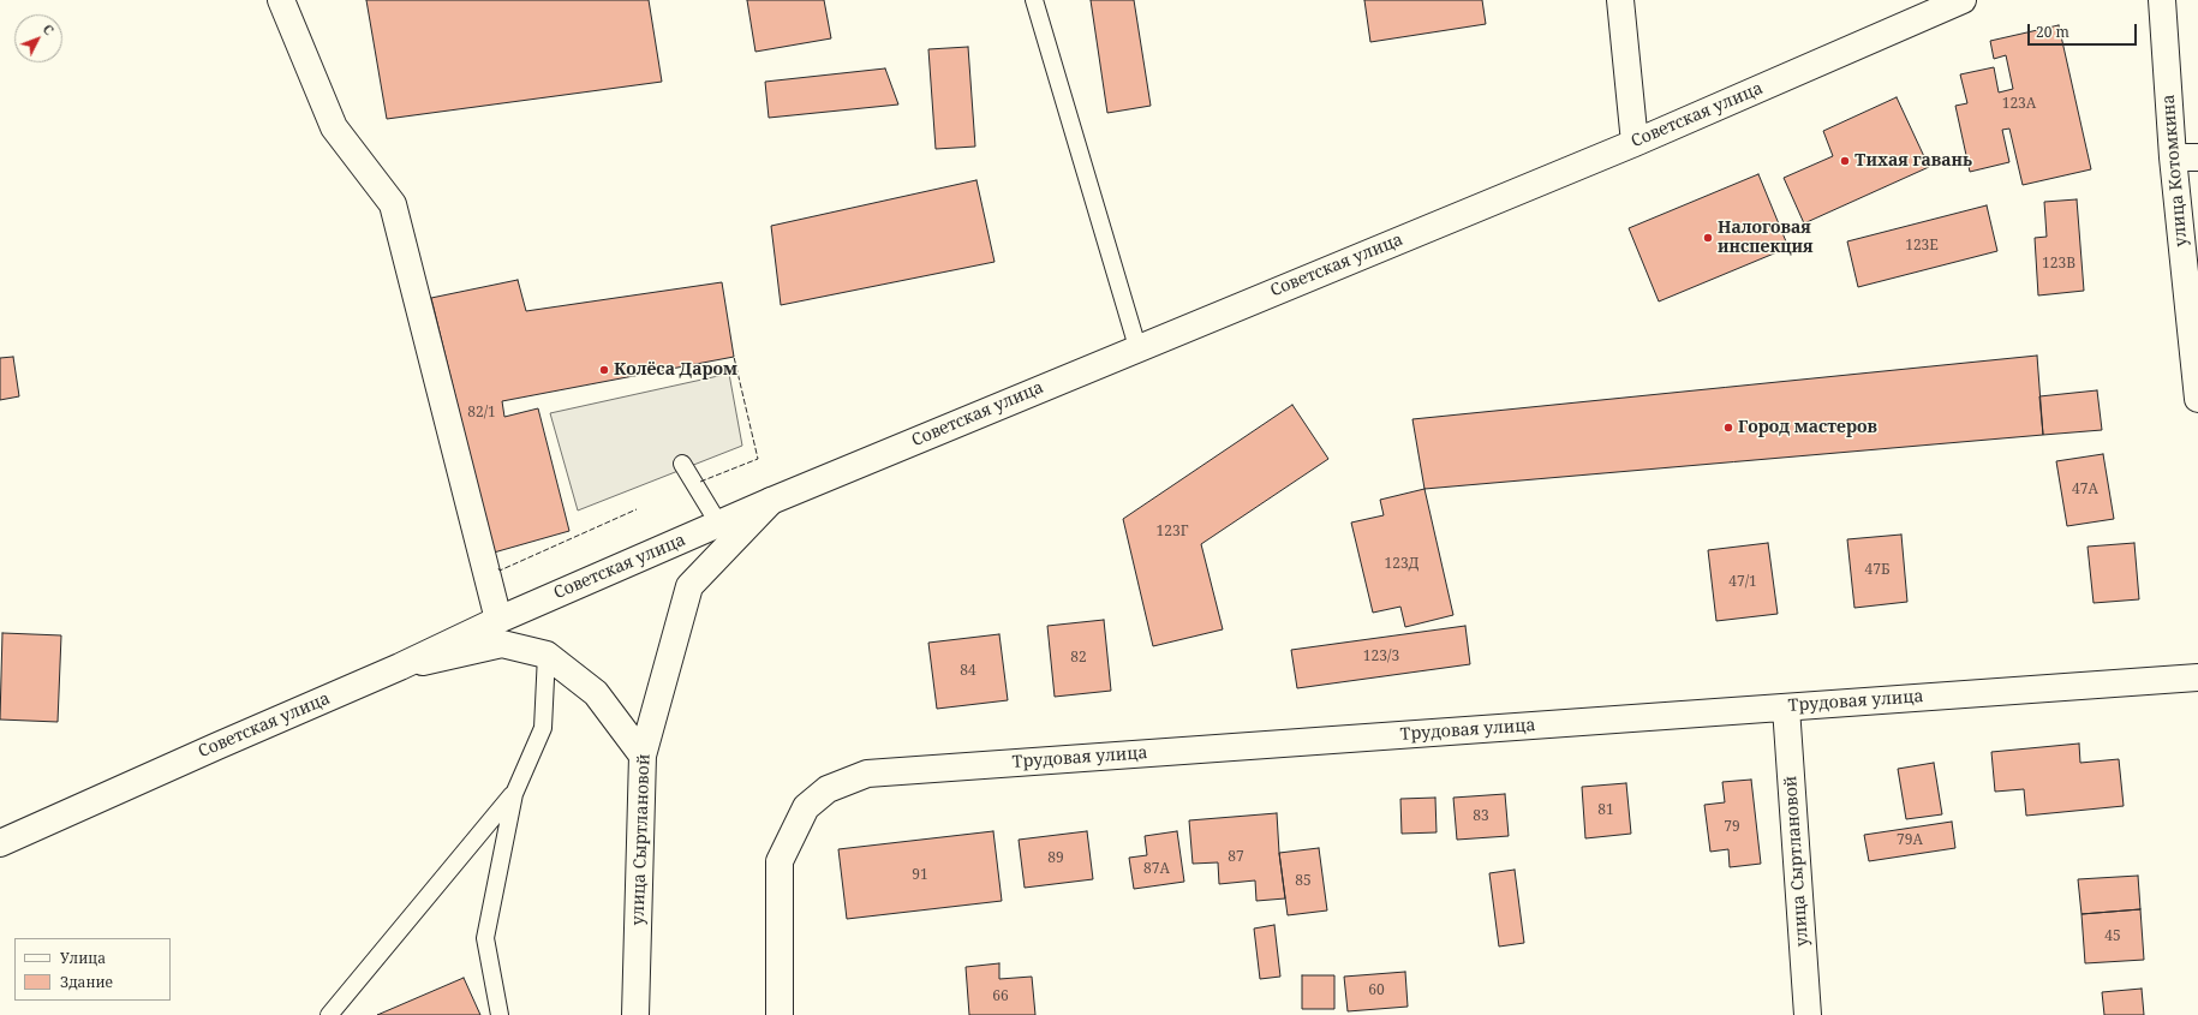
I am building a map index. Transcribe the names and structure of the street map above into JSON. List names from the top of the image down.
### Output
{
  "streets": {
    "street": [
      "Советская улица",
      "улица Котомкина",
      "Трудовая улица",
      "улица Сыртлановой"
    ]
  },
  "crossings": [
    ["Советская улица", "улица Сыртлановой"],
    ["Трудовая улица", "улица Сыртлановой"]
  ],
  "places": [
    "Тихая гавань",
    "Налоговая инспекция",
    "Колёса Даром",
    "Город мастеров"
  ],
  "house_numbers": [
    "123А",
    "123Е",
    "123В",
    "82/1",
    "47А",
    "123Г",
    "123Д",
    "47Б",
    "47/1",
    "123/3",
    "82",
    "84",
    "81",
    "83",
    "79",
    "79А",
    "87",
    "89",
    "87А",
    "91",
    "85",
    "45",
    "60",
    "66"
  ],
  "legend": ["Улица", "Здание"],
  "scale_bar": "20 m",
  "north": "top right"
}
